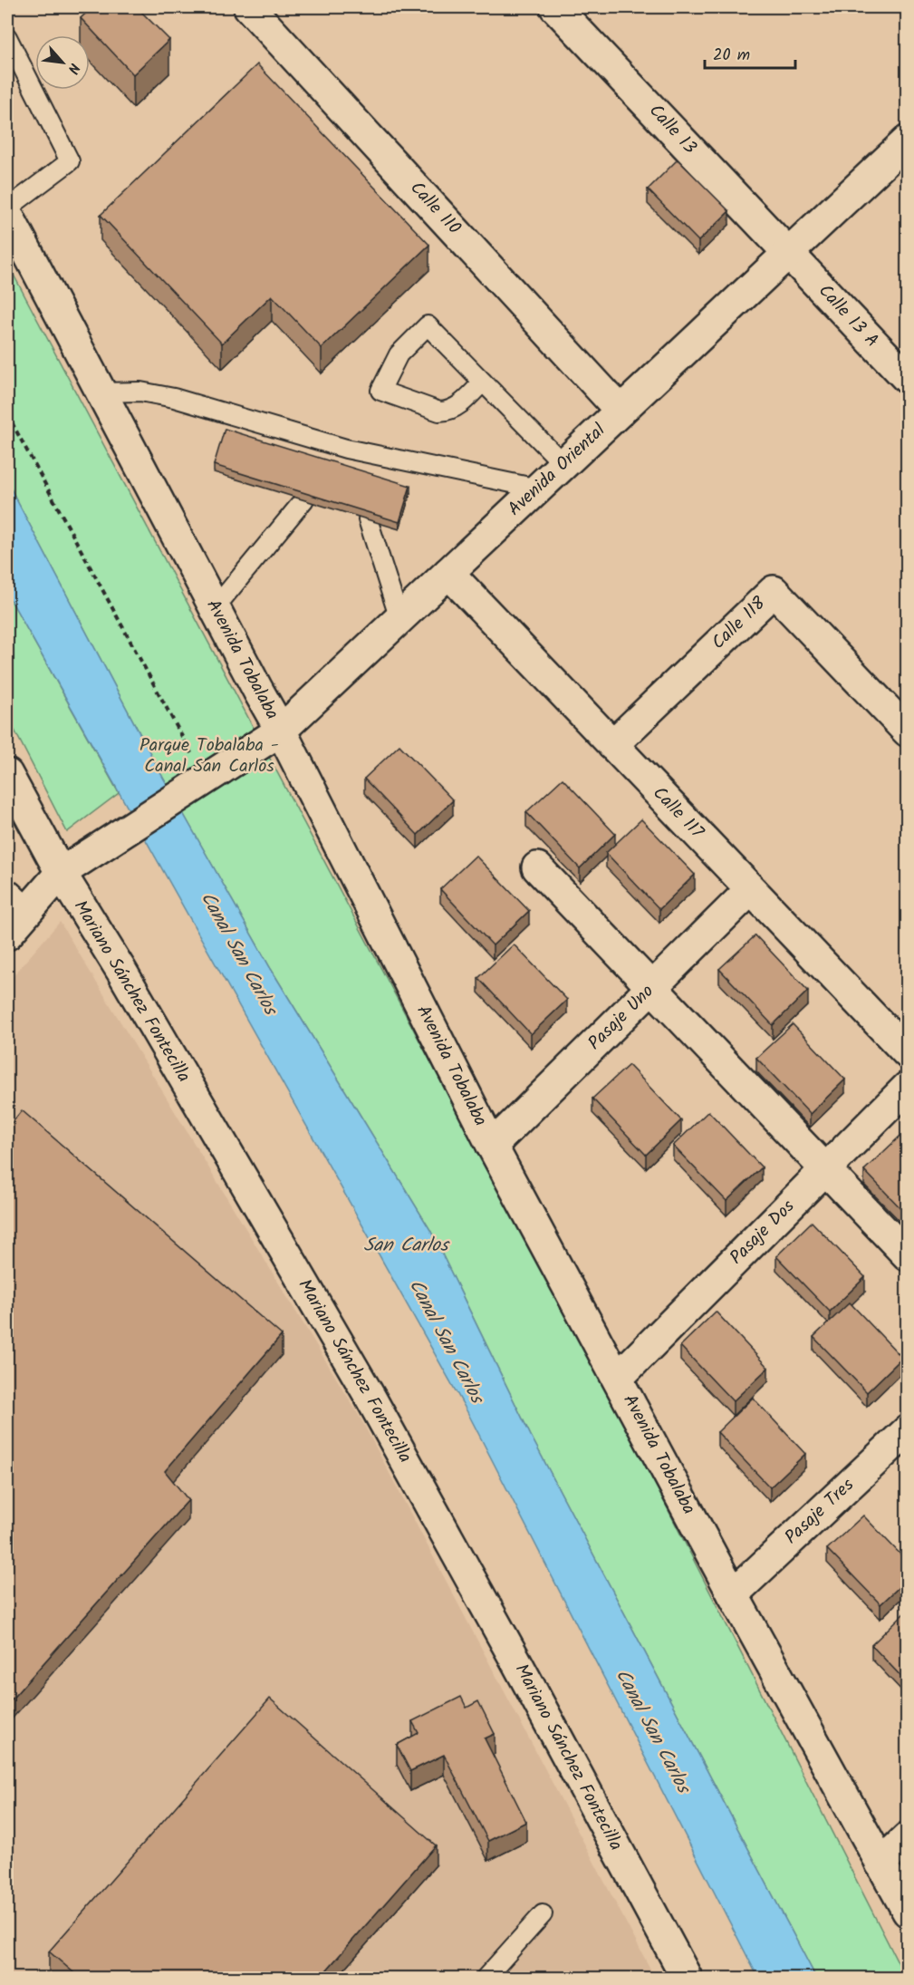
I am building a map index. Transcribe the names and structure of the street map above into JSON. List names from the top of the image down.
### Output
{
  "streets": {
    "street": [
      "Calle 13",
      "Calle 110",
      "Calle 13 A",
      "Avenida Oriental",
      "Calle 118",
      "Avenida Tobalaba",
      "Calle 117",
      "Mariano Sánchez Fontecilla",
      "Pasaje Uno",
      "Pasaje Dos",
      "Pasaje Tres"
    ]
  },
  "crossings": [
    ["Calle 13", "Calle 13 A"],
    ["Calle 13", "Avenida Oriental"],
    ["Calle 110", "Avenida Oriental"],
    ["Calle 13 A", "Avenida Oriental"],
    ["Avenida Oriental", "Avenida Tobalaba"],
    ["Avenida Oriental", "Calle 117"],
    ["Avenida Oriental", "Mariano Sánchez Fontecilla"],
    ["Calle 118", "Calle 117"],
    ["Avenida Tobalaba", "Pasaje Uno"],
    ["Avenida Tobalaba", "Pasaje Dos"],
    ["Avenida Tobalaba", "Pasaje Tres"],
    ["Calle 117", "Pasaje Uno"]
  ],
  "water": ["Canal San Carlos", "San Carlos"],
  "parks": ["Parque Tobalaba - Canal San Carlos"],
  "scale_bar": "20 m",
  "north": "bottom right"
}
